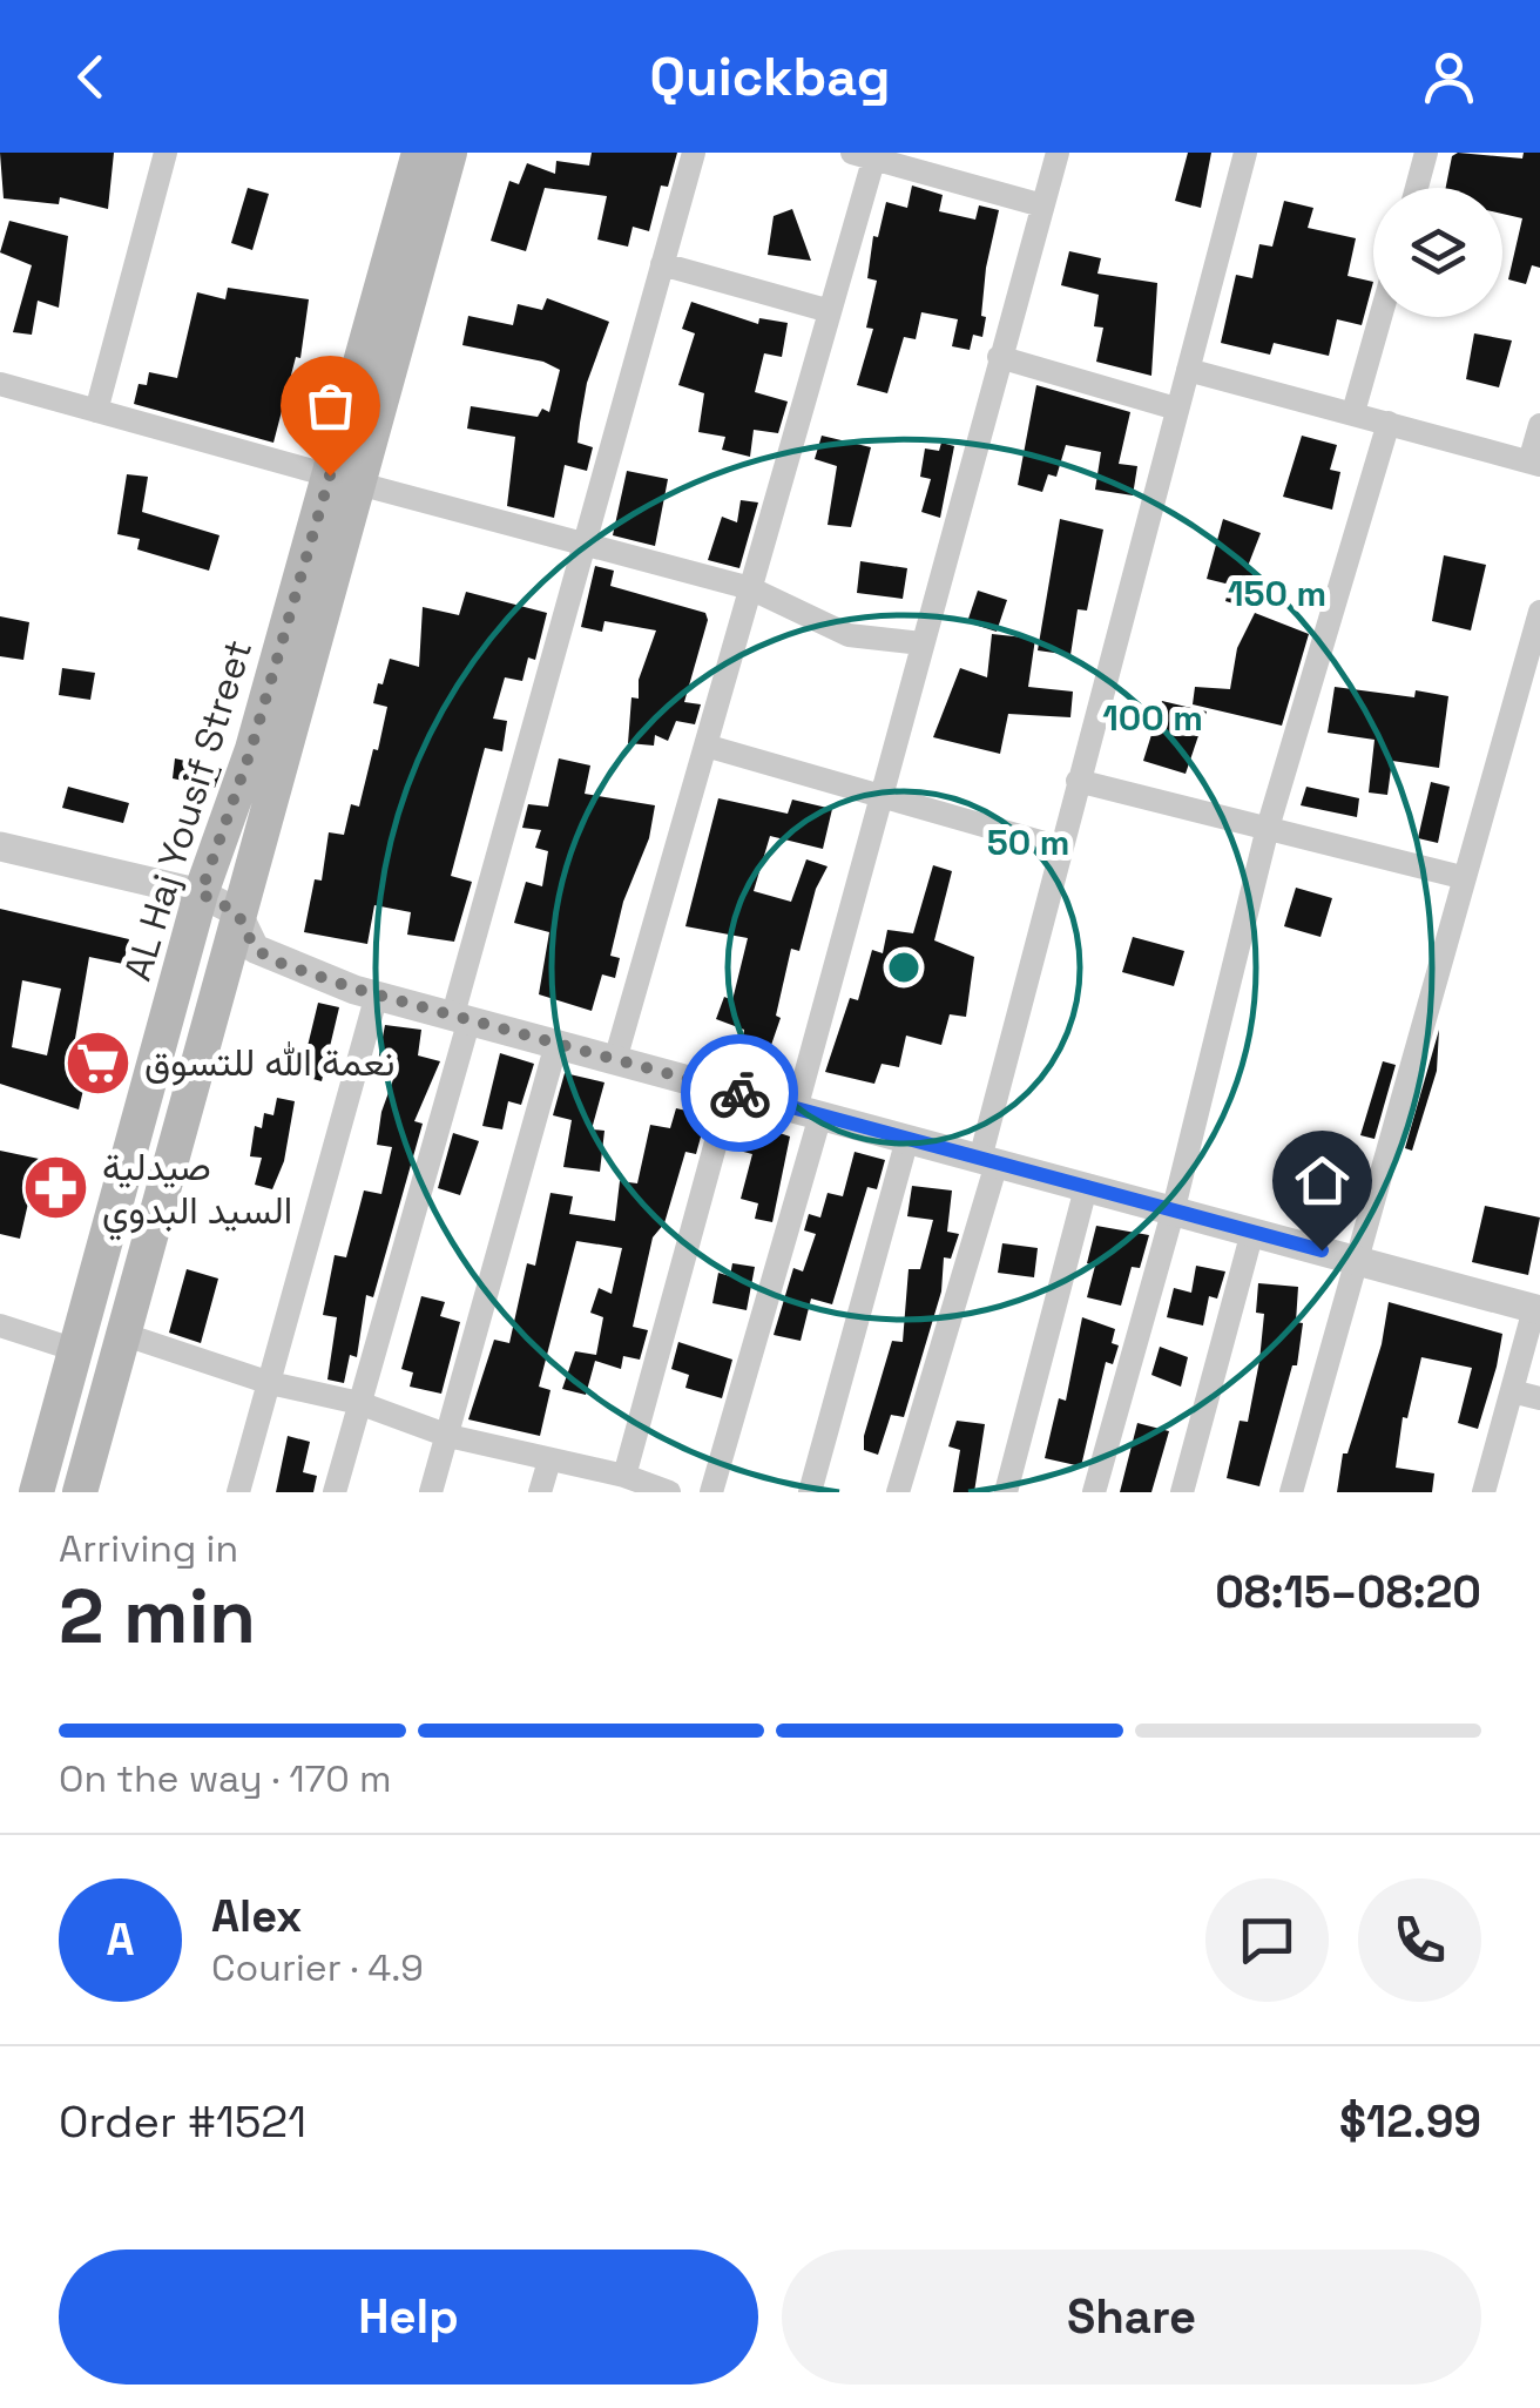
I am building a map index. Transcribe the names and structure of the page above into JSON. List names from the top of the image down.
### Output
{
  "streets": {
    "main road": ["AL Haj Yousif Street"]
  },
  "places": {
    "supermarket": ["نعمة الله للتسوق"],
    "pharmacy": ["صيدلية السيد البدوي"]
  },
  "page": {
    "header": "Quickbag",
    "heading": ["2 min", "Arriving in", "08:15–08:20"],
    "panel": [
      "Alex",
      "Courier · 4.9",
      "Order #1521",
      "$12.99"
    ],
    "bar": "On the way · 170 m",
    "round": "A",
    "buttons": ["Help", "Share"]
  },
  "rings": ["150 m", "100 m", "50 m"]
}
